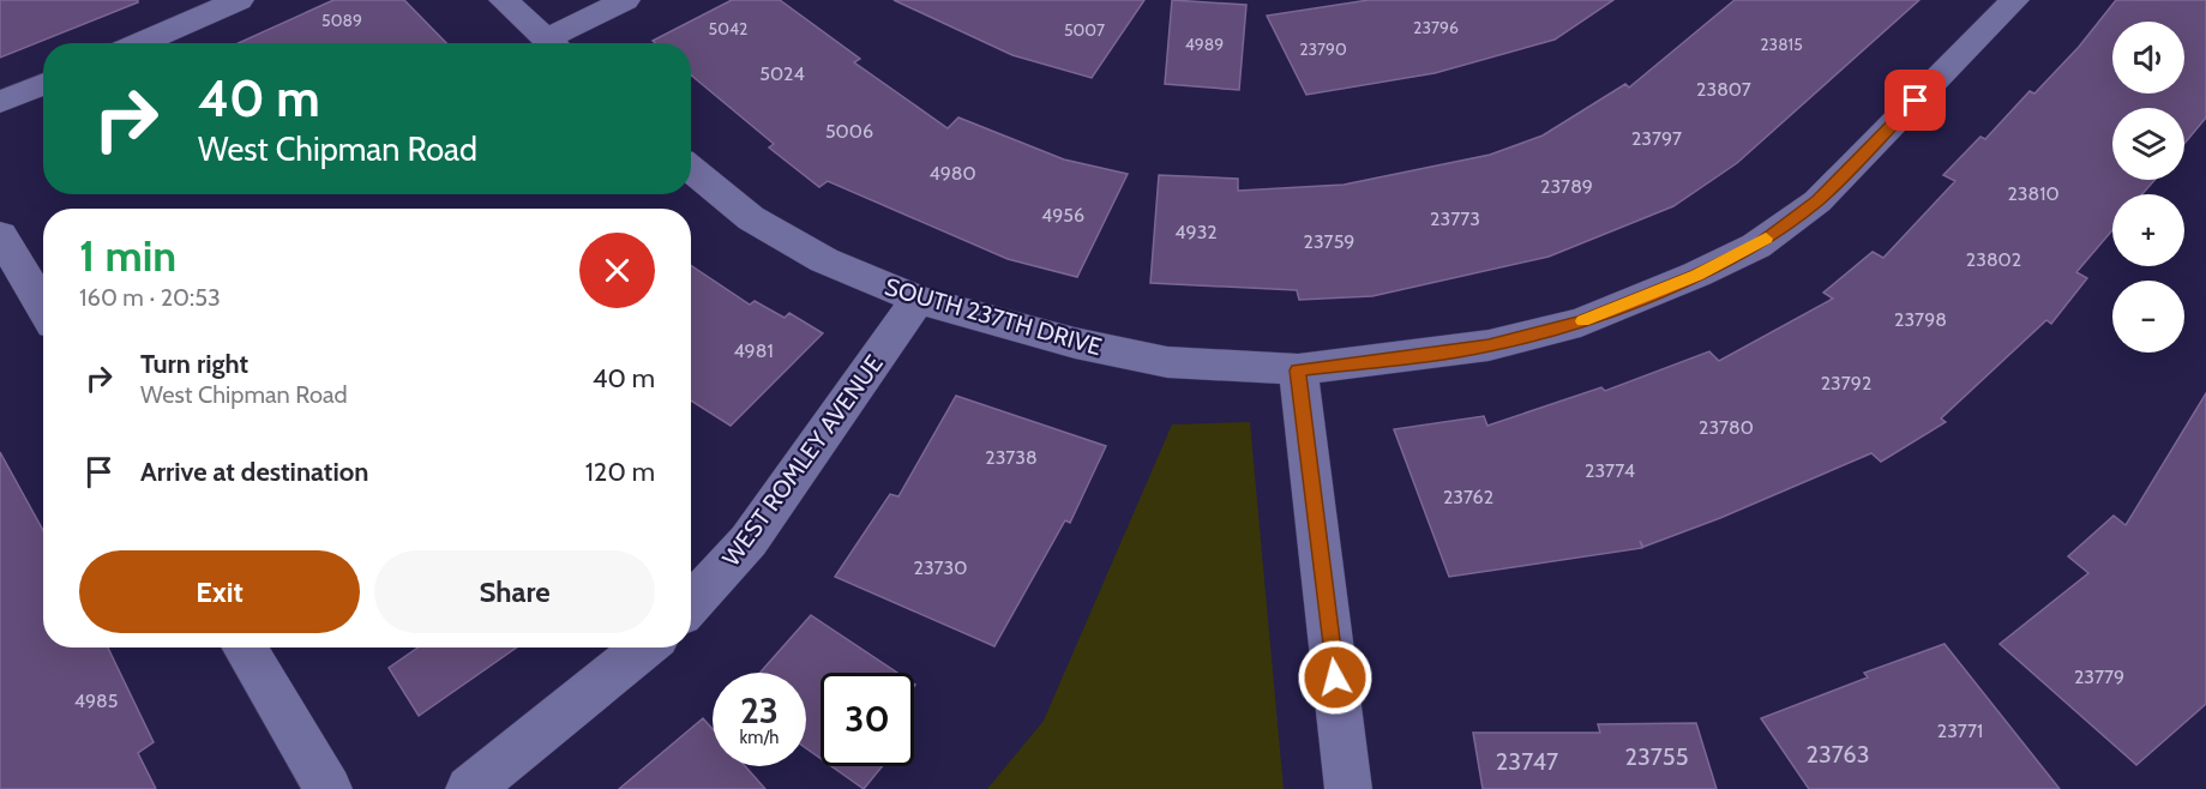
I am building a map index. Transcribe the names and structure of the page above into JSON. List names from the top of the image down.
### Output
{
  "streets": {
    "street": ["SOUTH 237TH DRIVE", "WEST ROMLEY AVENUE"]
  },
  "crossings": [
    ["SOUTH 237TH DRIVE", "WEST ROMLEY AVENUE"]
  ],
  "house_numbers": [
    "5089",
    "23796",
    "5042",
    "5007",
    "4989",
    "23815",
    "23790",
    "5024",
    "23807",
    "5006",
    "23797",
    "4980",
    "23789",
    "23810",
    "4956",
    "23773",
    "4932",
    "23759",
    "23802",
    "23798",
    "4981",
    "23792",
    "23780",
    "23738",
    "23774",
    "23762",
    "23730",
    "23779",
    "4985",
    "23771",
    "23763",
    "23755",
    "23747"
  ],
  "page": {
    "map_buttons": ["+", "−"],
    "turn": ["40 m", "West Chipman Road"],
    "heading": ["1 min", "160 m · 20:53"],
    "list": [
      {
        "name": "Turn right",
        "note": "West Chipman Road",
        "value": "40 m"
      },
      {
        "name": "Arrive at destination",
        "value": "120 m"
      }
    ],
    "buttons": ["Exit", "Share"],
    "speed": "23 km/h",
    "limit": "30"
  }
}
